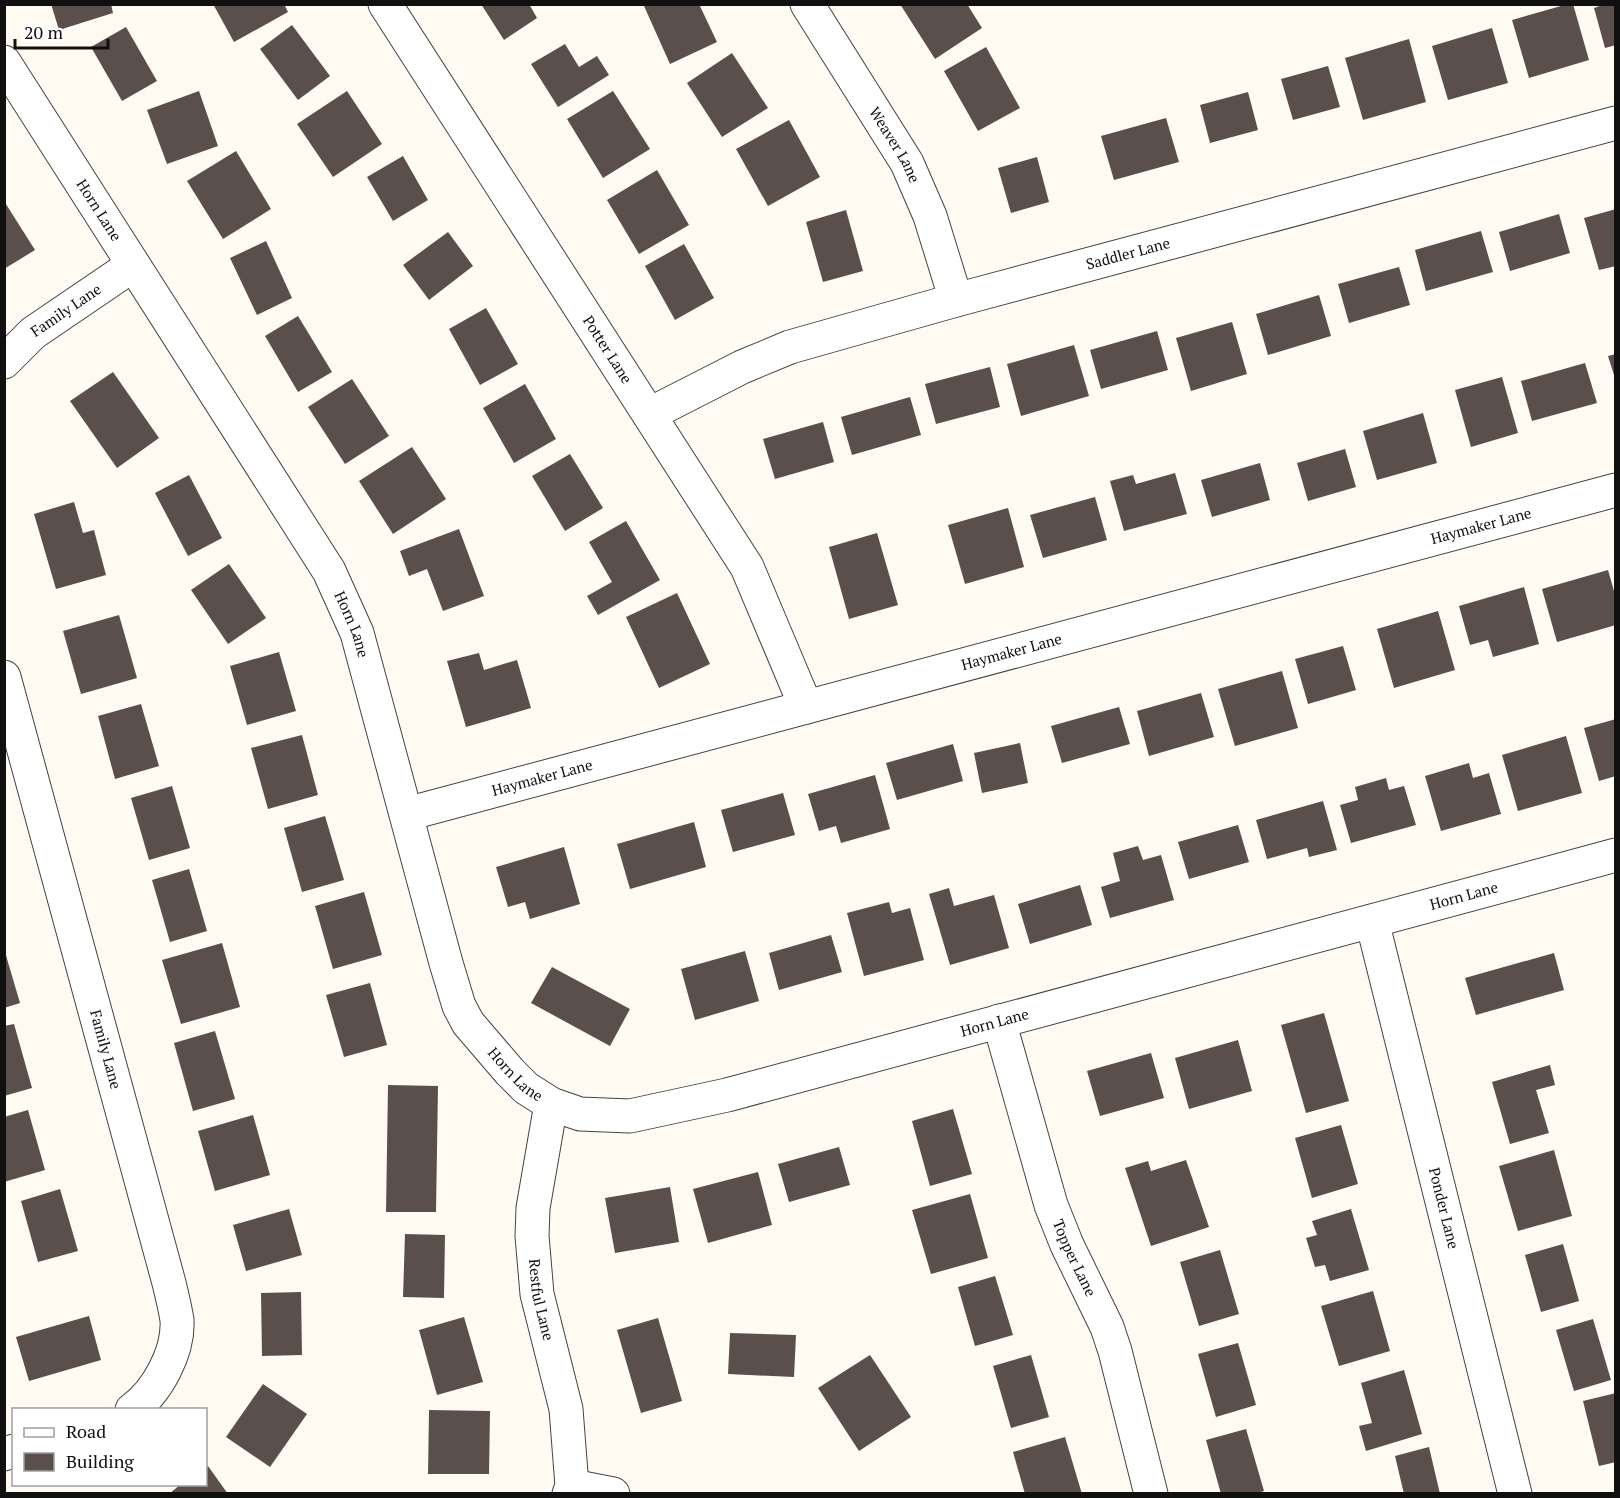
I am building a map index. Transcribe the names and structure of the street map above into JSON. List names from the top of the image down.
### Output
{
  "streets": {
    "street": [
      "Weaver Lane",
      "Horn Lane",
      "Saddler Lane",
      "Family Lane",
      "Potter Lane",
      "Haymaker Lane",
      "Ponder Lane",
      "Topper Lane",
      "Restful Lane"
    ]
  },
  "crossings": [
    ["Weaver Lane", "Saddler Lane"],
    ["Horn Lane", "Family Lane"],
    ["Horn Lane", "Haymaker Lane"],
    ["Horn Lane", "Ponder Lane"],
    ["Horn Lane", "Topper Lane"],
    ["Horn Lane", "Restful Lane"],
    ["Saddler Lane", "Potter Lane"],
    ["Potter Lane", "Haymaker Lane"]
  ],
  "legend": ["Road", "Building"],
  "scale_bar": "20 m"
}
